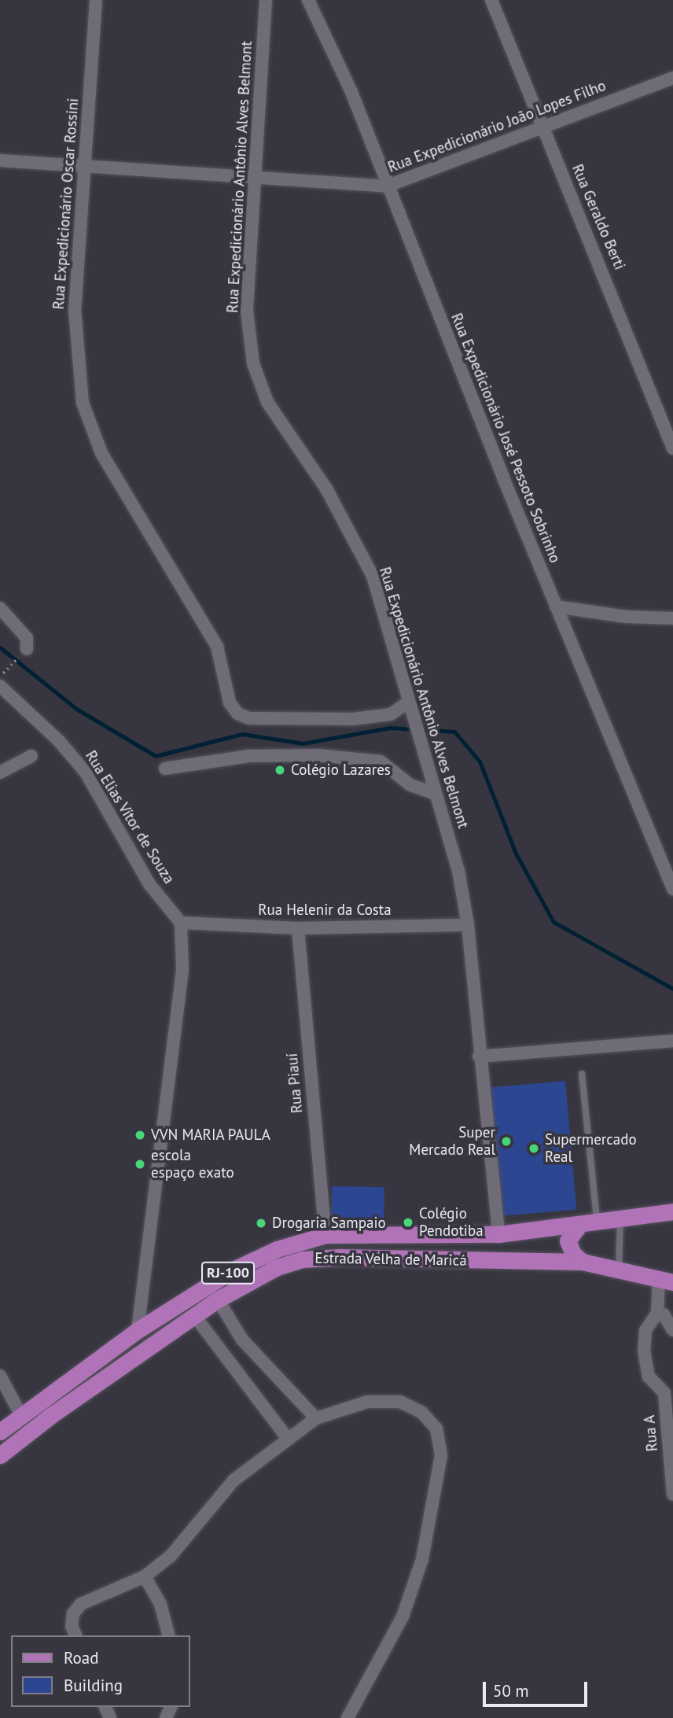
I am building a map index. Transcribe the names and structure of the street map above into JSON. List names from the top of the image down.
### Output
{
  "streets": {
    "main road": ["Estrada Velha de Maricá", "RJ-100"],
    "street": [
      "Rua Expedicionário João Lopes Filho",
      "Rua Expedicionário Antônio Alves Belmont",
      "Rua Expedicionário Oscar Rossini",
      "Rua Geraldo Berti",
      "Rua Expedicionário José Pessoto Sobrinho",
      "Rua Elias Vítor de Souza",
      "Rua Helenir da Costa",
      "Rua Piauí",
      "Rua A"
    ]
  },
  "crossings": [
    ["Rua Expedicionário João Lopes Filho", "Rua Expedicionário Antônio Alves Belmont"],
    ["Rua Expedicionário João Lopes Filho", "Rua Expedicionário Oscar Rossini"],
    ["Rua Expedicionário João Lopes Filho", "Rua Geraldo Berti"],
    ["Rua Expedicionário João Lopes Filho", "Rua Expedicionário José Pessoto Sobrinho"],
    ["Rua Expedicionário Antônio Alves Belmont", "Rua Expedicionário Oscar Rossini"],
    ["Rua Expedicionário Antônio Alves Belmont", "Rua Helenir da Costa"],
    ["Rua Expedicionário Antônio Alves Belmont", "Estrada Velha de Maricá"],
    ["Rua Elias Vítor de Souza", "Rua Helenir da Costa"],
    ["Rua Helenir da Costa", "Rua Piauí"],
    ["Rua Piauí", "Estrada Velha de Maricá"]
  ],
  "places": [
    "Colégio Lazares",
    "VVN MARIA PAULA",
    "Super Mercado Real",
    "Supermercado Real",
    "escola espaço exato",
    "Colégio Pendotiba",
    "Drogaria Sampaio"
  ],
  "legend": ["Road", "Building"],
  "scale_bar": "50 m"
}
